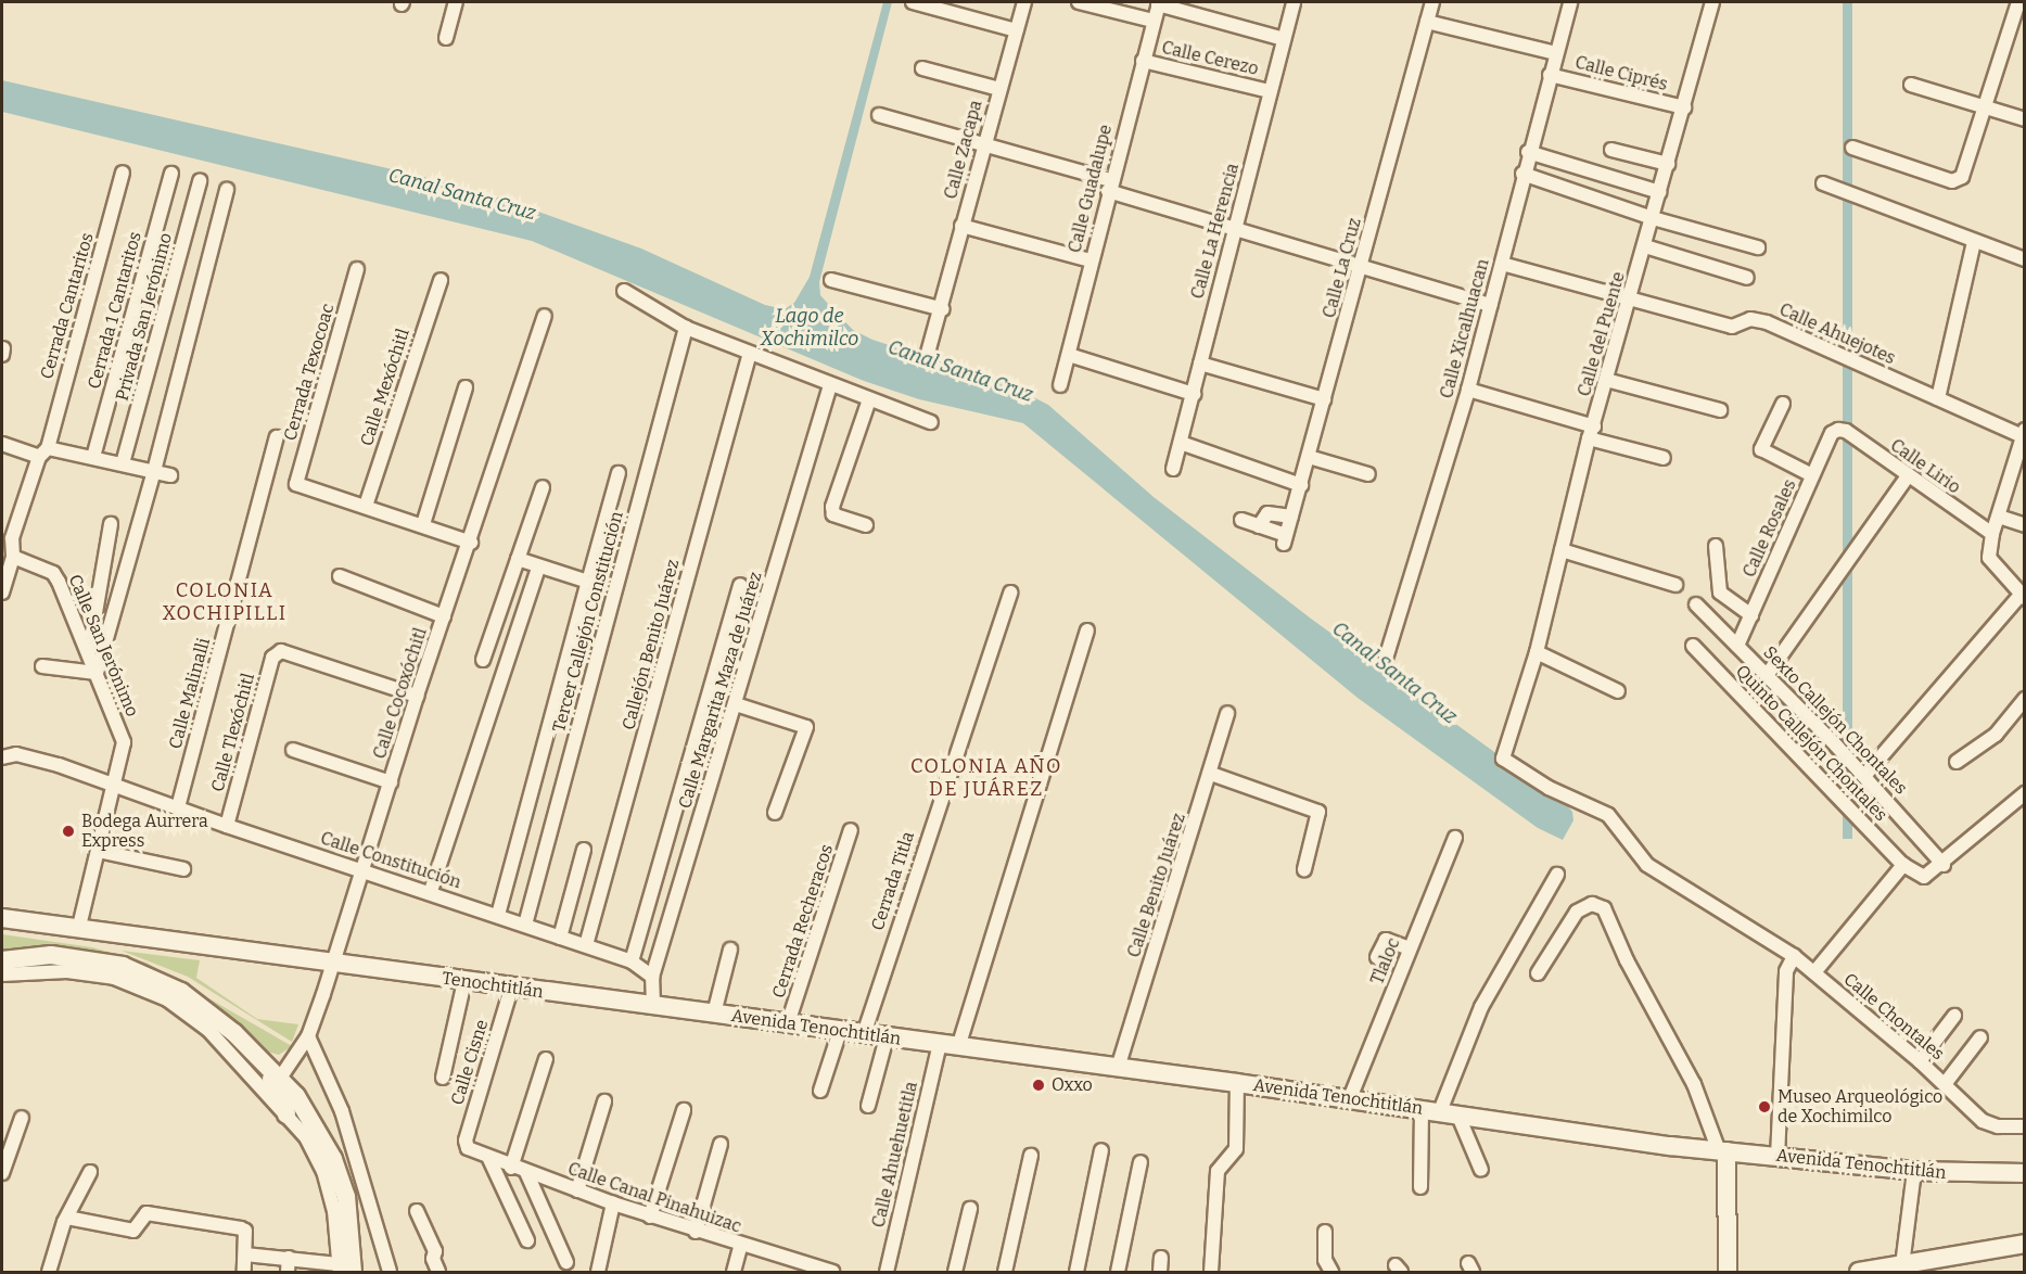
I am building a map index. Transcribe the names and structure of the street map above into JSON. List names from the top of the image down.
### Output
{
  "streets": {
    "main road": ["Tenochtitlán", "Avenida Tenochtitlán"],
    "street": [
      "Calle Cerezo",
      "Calle Ciprés",
      "Calle Zacapa",
      "Calle Guadalupe",
      "Calle La Herencia",
      "Calle La Cruz",
      "Cerrada Cantaritos",
      "Cerrada 1 Cantaritos",
      "Privada San Jerónimo",
      "Calle Xicalhuacan",
      "Calle del Puente",
      "Calle Ahuejotes",
      "Cerrada Texocoac",
      "Calle Mexóchitl",
      "Calle Lirio",
      "Calle Rosales",
      "Tercer Callejón Constitución",
      "Callejón Benito Juárez",
      "Calle San Jerónimo",
      "Calle Margarita Maza de Juárez",
      "Calle Malinalli",
      "Calle Cocoxóchitl",
      "Sexto Callejón Chontales",
      "Calle Tlexóchitl",
      "Quinto Callejón Chontales",
      "Calle Constitución",
      "Cerrada Titla",
      "Calle Benito Juárez",
      "Cerrada Recheracos",
      "Tlaloc",
      "Calle Chontales",
      "Calle Cisne",
      "Calle Ahuehuetitla",
      "Calle Canal Pinahuizac"
    ]
  },
  "crossings": [
    ["Calle Cerezo", "Calle Guadalupe"],
    ["Calle Cerezo", "Calle La Herencia"],
    ["Calle Ciprés", "Calle Xicalhuacan"],
    ["Calle Ciprés", "Calle del Puente"],
    ["Cerrada Cantaritos", "Calle San Jerónimo"],
    ["Calle Xicalhuacan", "Calle Ahuejotes"],
    ["Calle del Puente", "Calle Ahuejotes"],
    ["Calle del Puente", "Calle Chontales"],
    ["Cerrada Texocoac", "Calle Mexóchitl"],
    ["Calle Lirio", "Calle Rosales"],
    ["Calle Rosales", "Sexto Callejón Chontales"],
    ["Tercer Callejón Constitución", "Calle Constitución"],
    ["Callejón Benito Juárez", "Calle Constitución"],
    ["Calle San Jerónimo", "Calle Constitución"],
    ["Calle San Jerónimo", "Tenochtitlán"],
    ["Calle Margarita Maza de Juárez", "Calle Constitución"],
    ["Calle Margarita Maza de Juárez", "Tenochtitlán"],
    ["Calle Margarita Maza de Juárez", "Avenida Tenochtitlán"],
    ["Calle Malinalli", "Calle Constitución"],
    ["Calle Cocoxóchitl", "Calle Tlexóchitl"],
    ["Calle Cocoxóchitl", "Calle Constitución"],
    ["Calle Cocoxóchitl", "Tenochtitlán"],
    ["Sexto Callejón Chontales", "Quinto Callejón Chontales"],
    ["Calle Tlexóchitl", "Calle Constitución"],
    ["Cerrada Titla", "Avenida Tenochtitlán"],
    ["Calle Benito Juárez", "Avenida Tenochtitlán"],
    ["Cerrada Recheracos", "Avenida Tenochtitlán"],
    ["Tlaloc", "Avenida Tenochtitlán"],
    ["Tenochtitlán", "Avenida Tenochtitlán"],
    ["Tenochtitlán", "Calle Cisne"],
    ["Avenida Tenochtitlán", "Calle Ahuehuetitla"],
    ["Calle Cisne", "Calle Canal Pinahuizac"]
  ],
  "districts": ["COLONIA XOCHIPILLI", "COLONIA AÑO DE JUÁREZ"],
  "water": ["Canal Santa Cruz", "Lago de Xochimilco"],
  "places": ["Bodega Aurrera Express", "Oxxo", "Museo Arqueológico de Xochimilco"]
}
